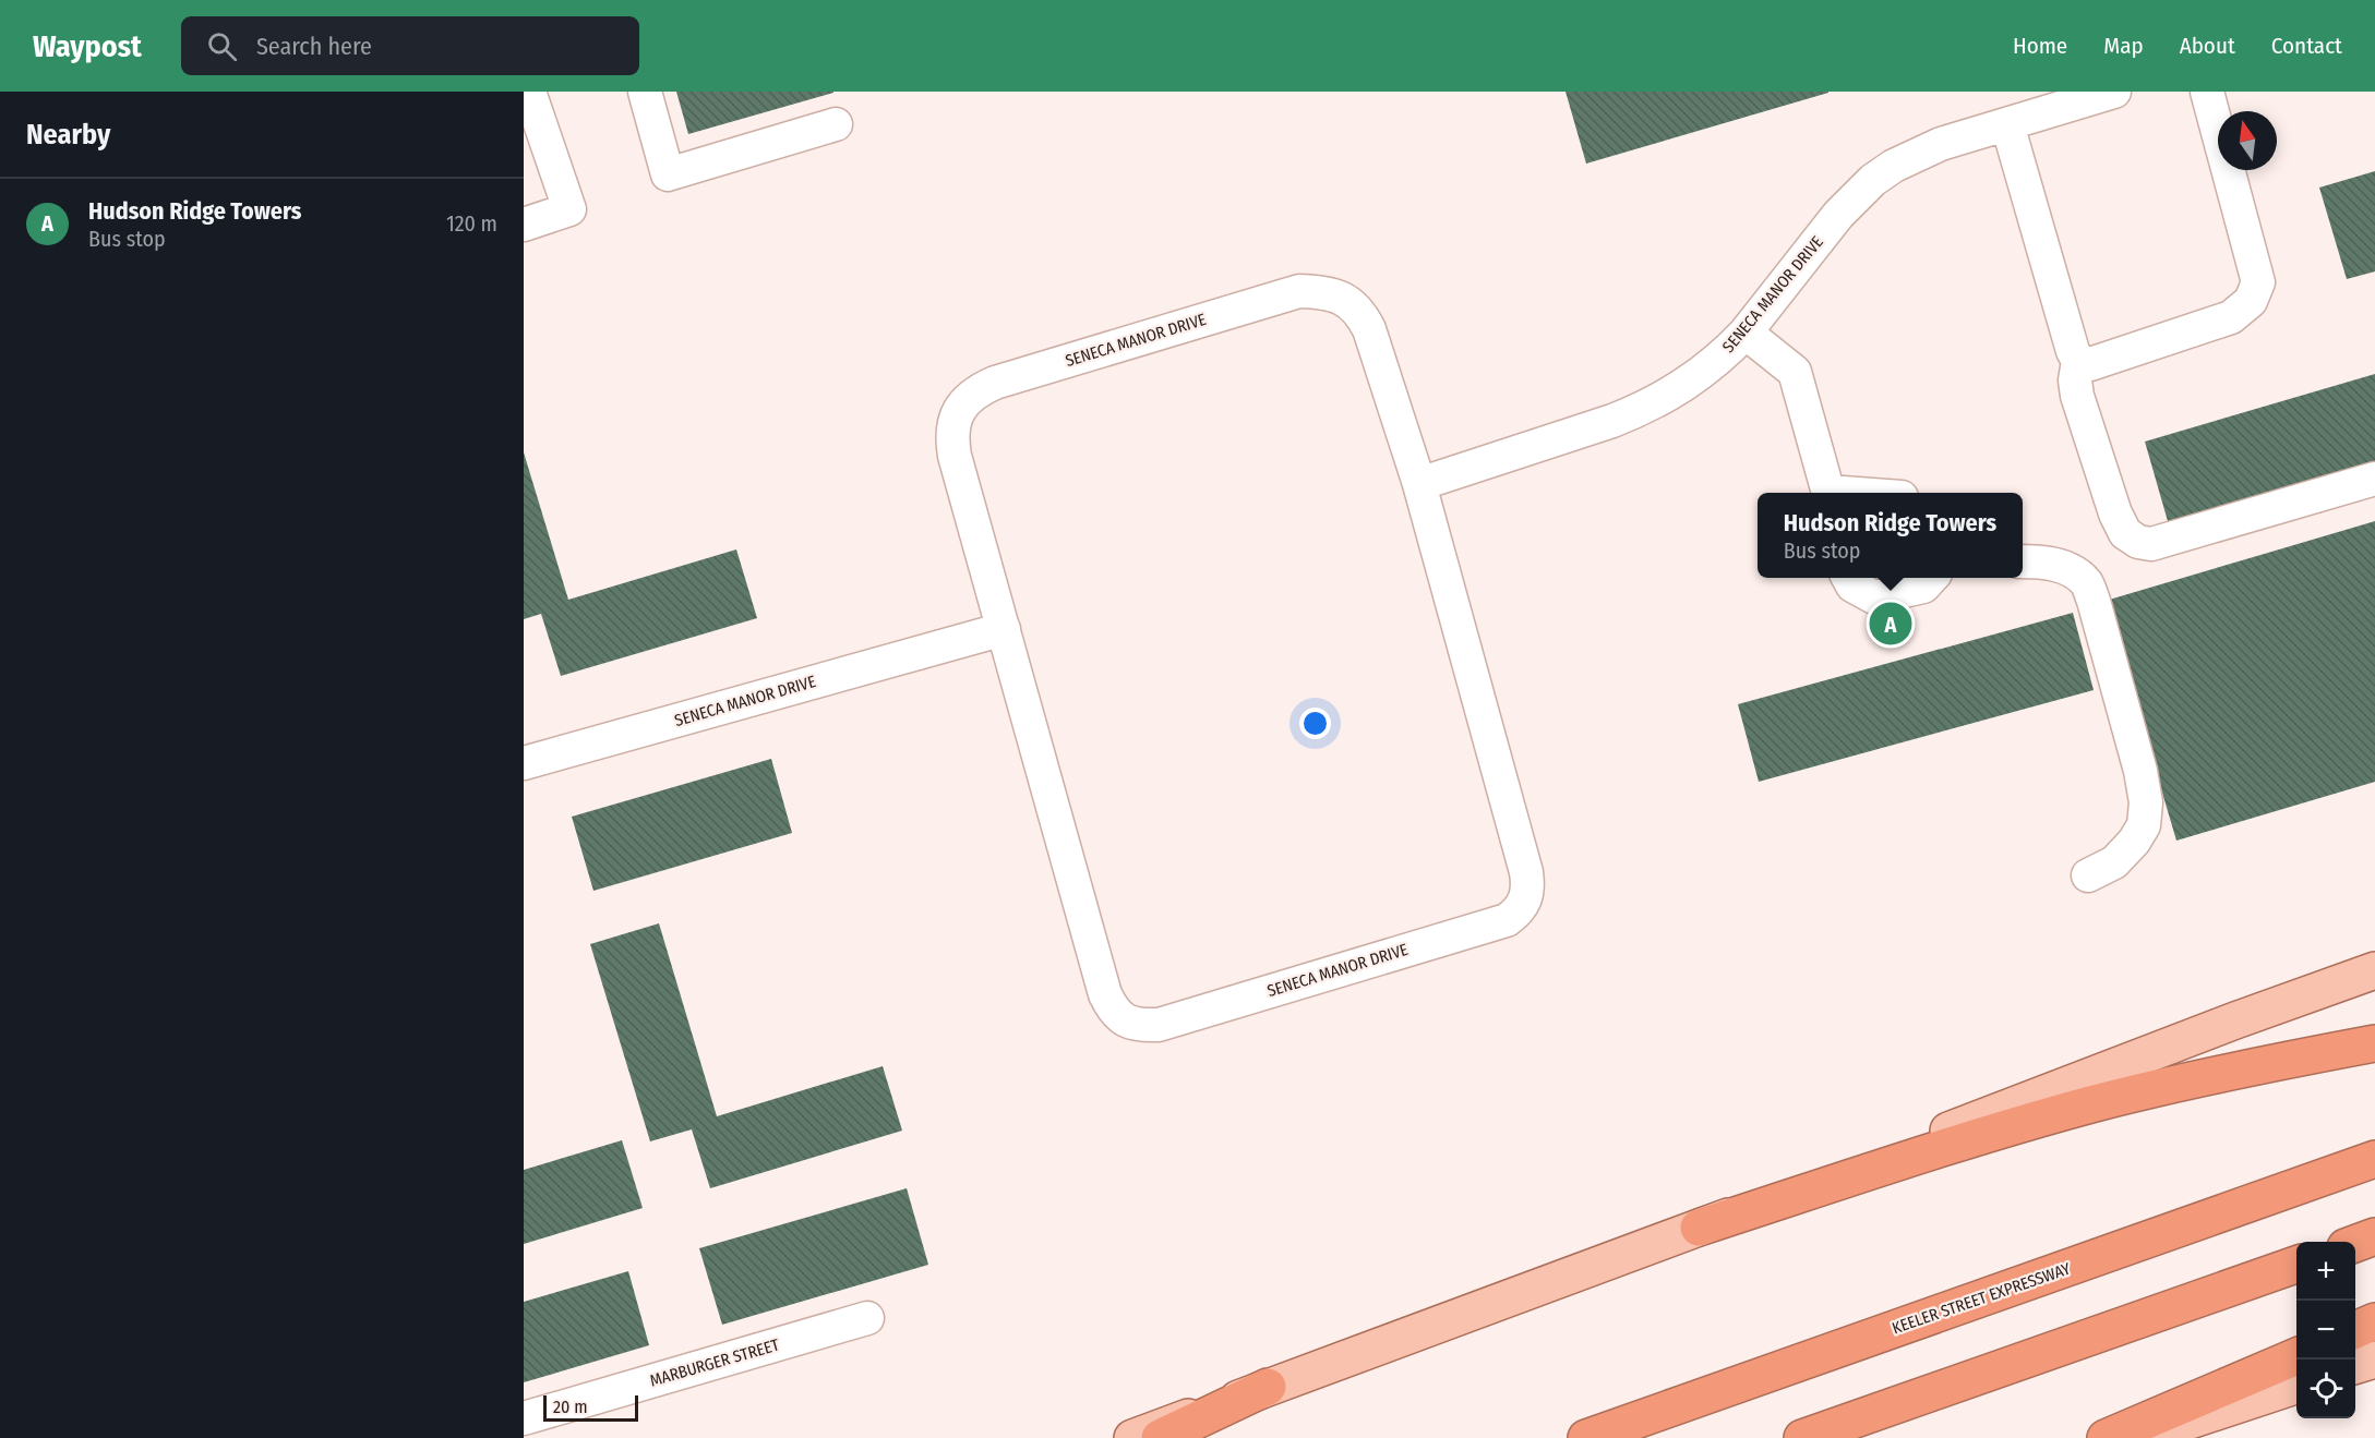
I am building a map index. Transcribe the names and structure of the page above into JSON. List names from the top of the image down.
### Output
{
  "streets": {
    "highway": ["KEELER STREET EXPRESSWAY"],
    "street": ["SENECA MANOR DRIVE", "MARBURGER STREET"]
  },
  "scale_bar": "20 m",
  "north": "top",
  "page": {
    "header": "Waypost",
    "search": "Search here",
    "nav": [
      "Home",
      "Map",
      "About",
      "Contact"
    ],
    "heading": "Nearby",
    "list": [
      {
        "mark": "A",
        "name": "Hudson Ridge Towers",
        "note": "Bus stop",
        "value": "120 m"
      }
    ],
    "popup": ["Hudson Ridge Towers", "Bus stop"],
    "pins": "A",
    "map_buttons": ["+", "−"],
    "scale": "20 m"
  }
}
